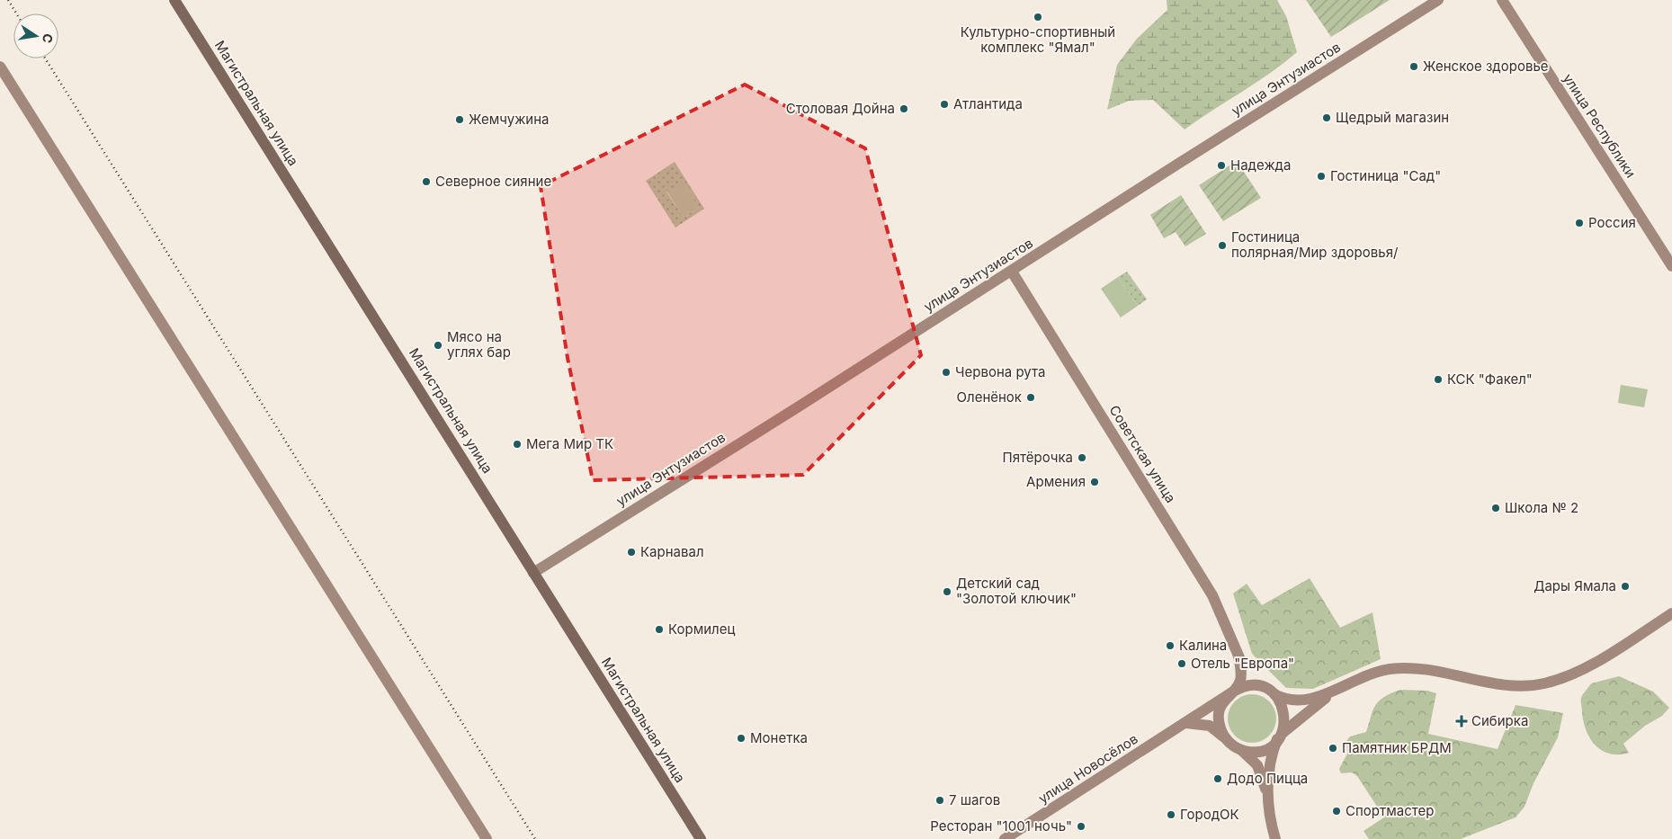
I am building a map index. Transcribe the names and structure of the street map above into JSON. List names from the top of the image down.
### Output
{
  "streets": {
    "main road": [
      "улица Энтузиастов",
      "Магистральная улица",
      "улица Республики",
      "Советская улица",
      "улица Новосёлов"
    ]
  },
  "crossings": [
    ["улица Энтузиастов", "Магистральная улица"],
    ["улица Энтузиастов", "Советская улица"],
    ["Советская улица", "улица Новосёлов"]
  ],
  "places": {
    "other": [
      "Культурно-спортивный комплекс \"Ямал\"",
      "Женское здоровье",
      "Атлантида",
      "Столовая Дойна",
      "Щедрый магазин",
      "Жемчужина",
      "Надежда",
      "Гостиница \"Сад\"",
      "Северное сияние",
      "Россия",
      "Гостиница полярная/Мир здоровья/",
      "Мясо на углях бар",
      "Червона рута",
      "КСК \"Факел\"",
      "Оленёнок",
      "Мега Мир ТК",
      "Пятёрочка",
      "Армения",
      "Школа № 2",
      "Карнавал",
      "Дары Ямала",
      "Детский сад \"Золотой ключик\"",
      "Кормилец",
      "Калина",
      "Отель \"Европа\"",
      "Монетка",
      "Памятник БРДМ",
      "Додо Пицца",
      "7 шагов",
      "Спортмастер",
      "ГородОК",
      "Ресторан \"1001 ночь\""
    ],
    "health": ["Сибирка"]
  },
  "north": "right"
}
